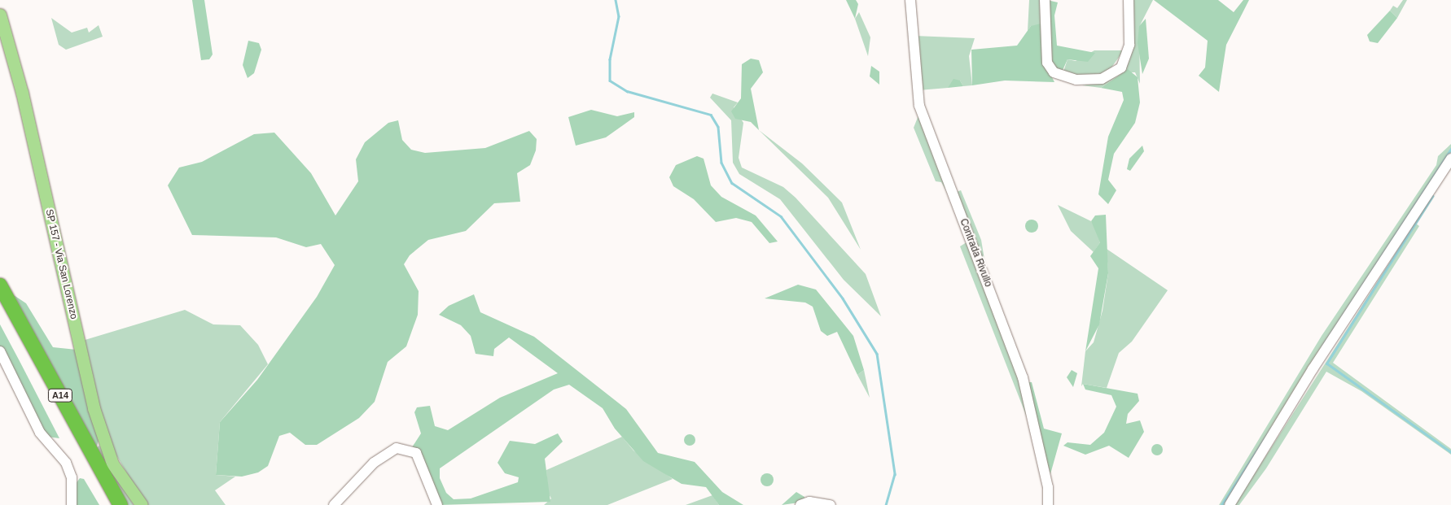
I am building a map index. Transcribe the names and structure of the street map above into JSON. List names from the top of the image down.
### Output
{
  "streets": {
    "highway": ["A14"],
    "main road": ["SP 157 - Via San Lorenzo"],
    "street": ["Contrada Rivullo"]
  }
}
